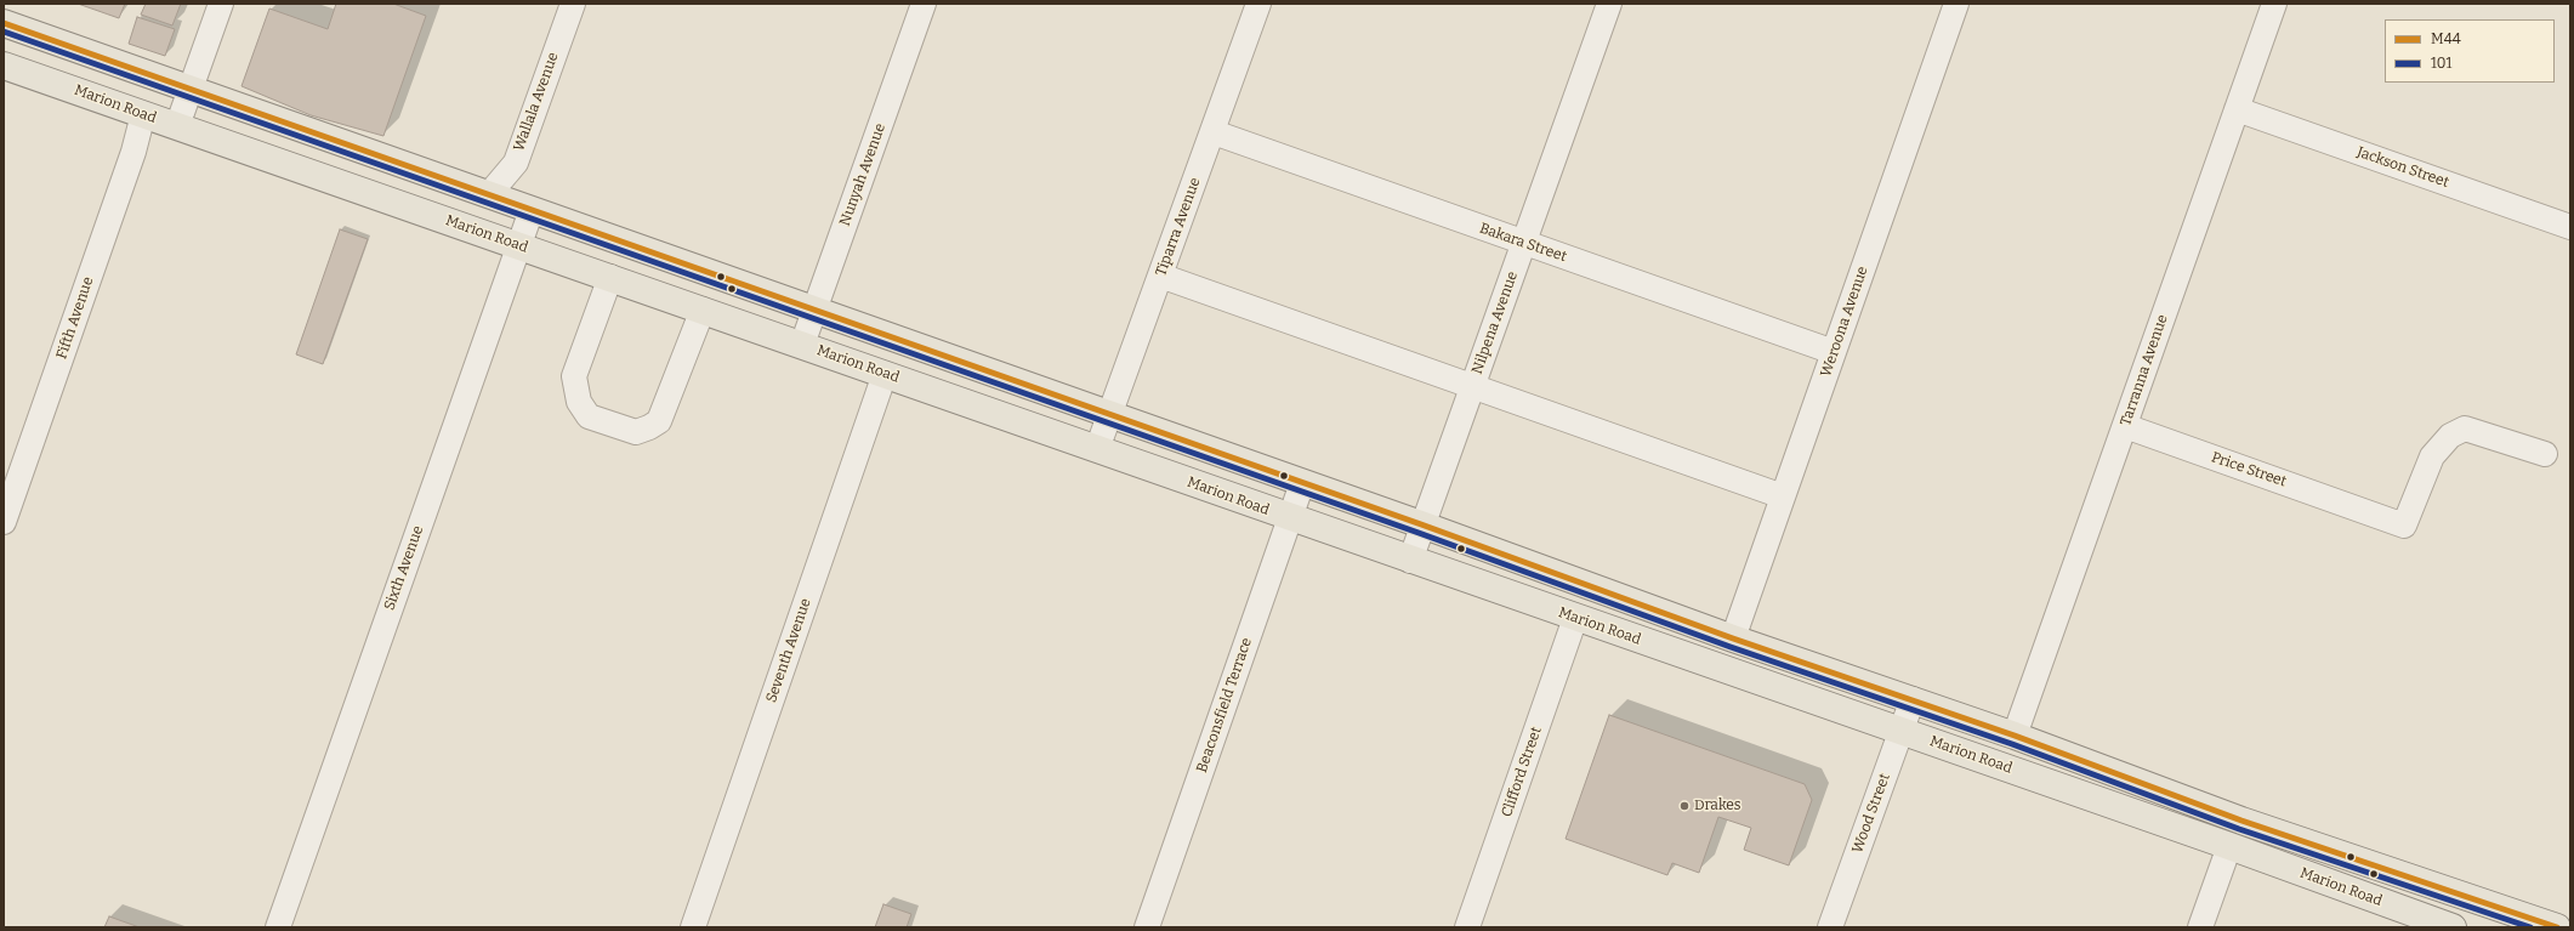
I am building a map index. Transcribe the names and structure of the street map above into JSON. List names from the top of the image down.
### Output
{
  "streets": {
    "main road": ["Marion Road"],
    "street": [
      "Wallala Avenue",
      "Jackson Street",
      "Nunyah Avenue",
      "Tiparra Avenue",
      "Bakara Street",
      "Fifth Avenue",
      "Weroona Avenue",
      "Nilpena Avenue",
      "Tarranna Avenue",
      "Price Street",
      "Sixth Avenue",
      "Seventh Avenue",
      "Beaconsfield Terrace",
      "Clifford Street",
      "Wood Street"
    ]
  },
  "crossings": [
    ["Wallala Avenue", "Marion Road"],
    ["Marion Road", "Nunyah Avenue"],
    ["Marion Road", "Tiparra Avenue"],
    ["Marion Road", "Fifth Avenue"],
    ["Marion Road", "Weroona Avenue"],
    ["Marion Road", "Nilpena Avenue"],
    ["Marion Road", "Tarranna Avenue"],
    ["Marion Road", "Sixth Avenue"],
    ["Marion Road", "Seventh Avenue"],
    ["Marion Road", "Beaconsfield Terrace"],
    ["Marion Road", "Clifford Street"],
    ["Marion Road", "Wood Street"],
    ["Jackson Street", "Tarranna Avenue"],
    ["Tiparra Avenue", "Bakara Street"],
    ["Bakara Street", "Weroona Avenue"],
    ["Bakara Street", "Nilpena Avenue"],
    ["Tarranna Avenue", "Price Street"]
  ],
  "places": ["Drakes"],
  "lines": ["transit line M44", "transit line 101"],
  "legend": ["M44", "101"]
}
